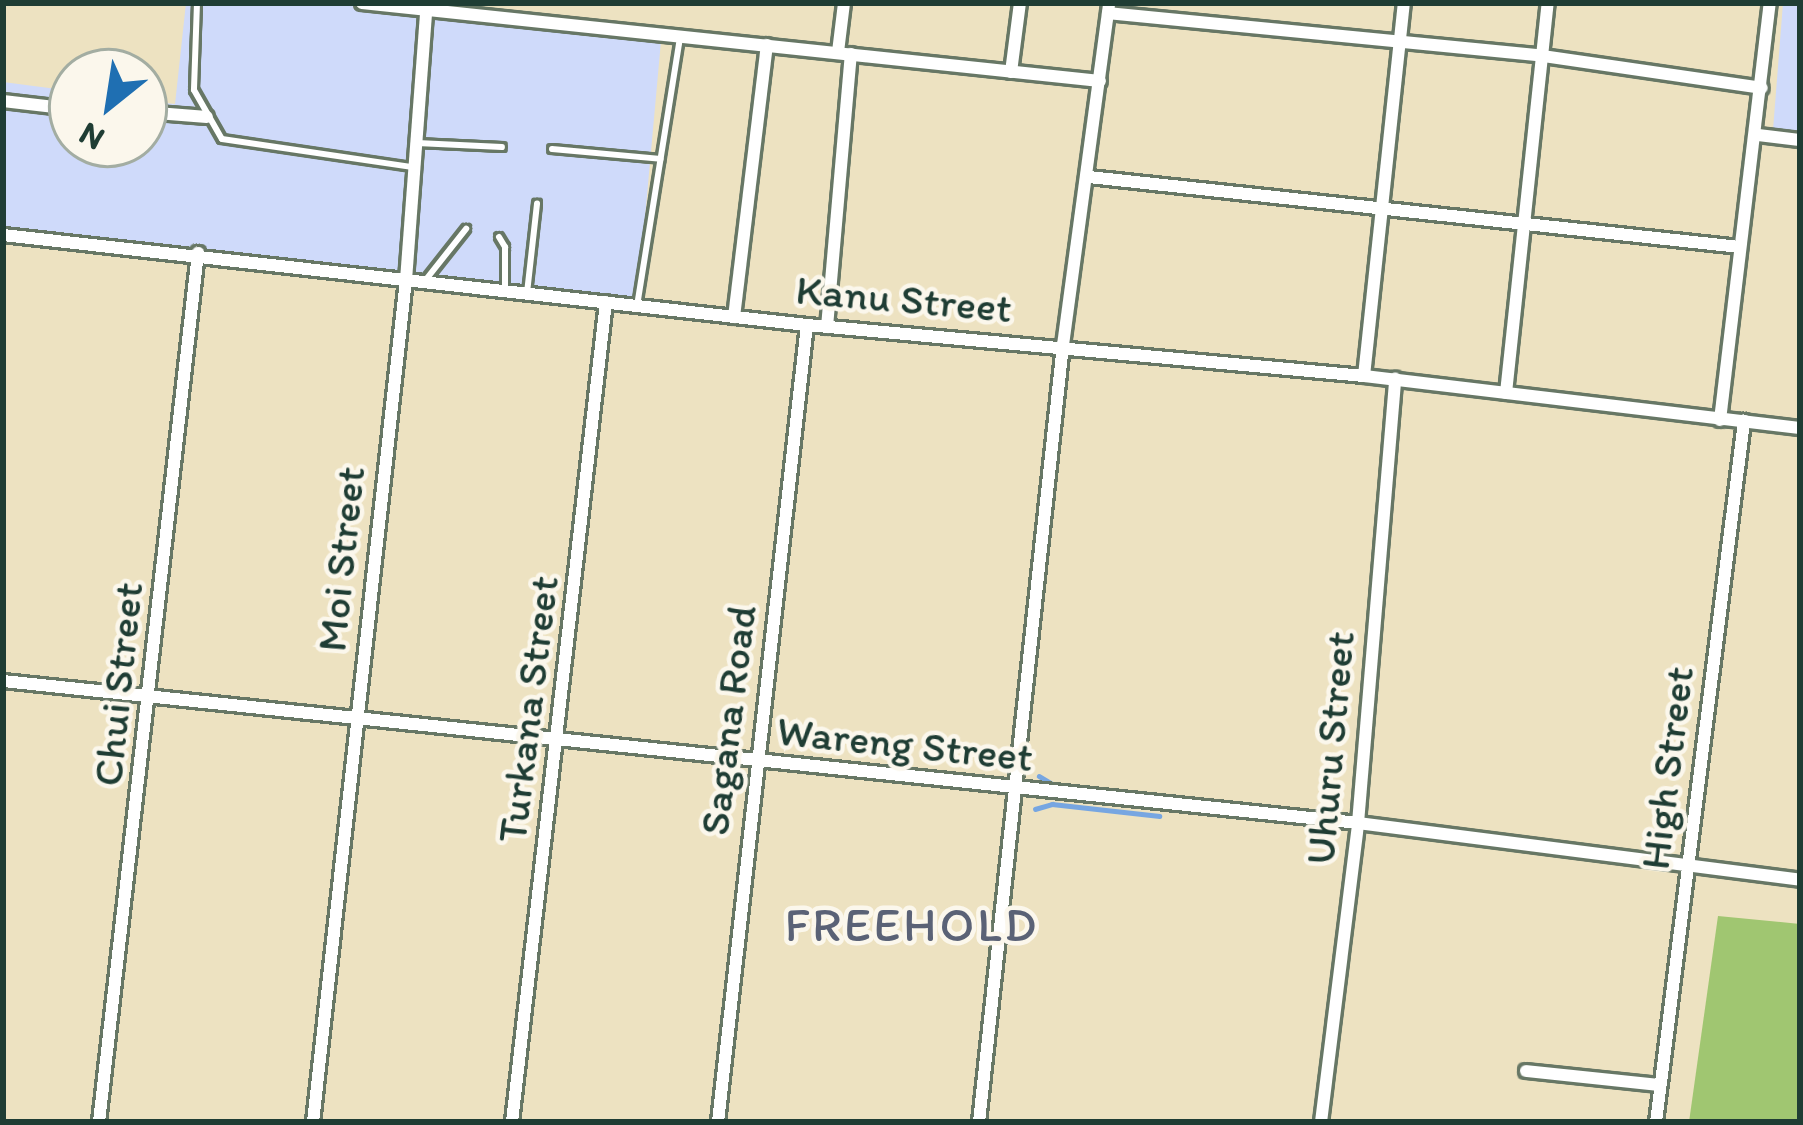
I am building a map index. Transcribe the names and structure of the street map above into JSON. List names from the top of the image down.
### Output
{
  "streets": {
    "street": [
      "Kanu Street",
      "Moi Street",
      "Chui Street",
      "Turkana Street",
      "Sagana Road",
      "Wareng Street",
      "Uhuru Street",
      "High Street"
    ]
  },
  "crossings": [
    ["Kanu Street", "Moi Street"],
    ["Kanu Street", "Chui Street"],
    ["Kanu Street", "Turkana Street"],
    ["Kanu Street", "Sagana Road"],
    ["Kanu Street", "Uhuru Street"],
    ["Kanu Street", "High Street"],
    ["Moi Street", "Wareng Street"],
    ["Chui Street", "Wareng Street"],
    ["Turkana Street", "Wareng Street"],
    ["Sagana Road", "Wareng Street"],
    ["Wareng Street", "Uhuru Street"],
    ["Wareng Street", "High Street"]
  ],
  "districts": ["FREEHOLD"],
  "north": "bottom left"
}
